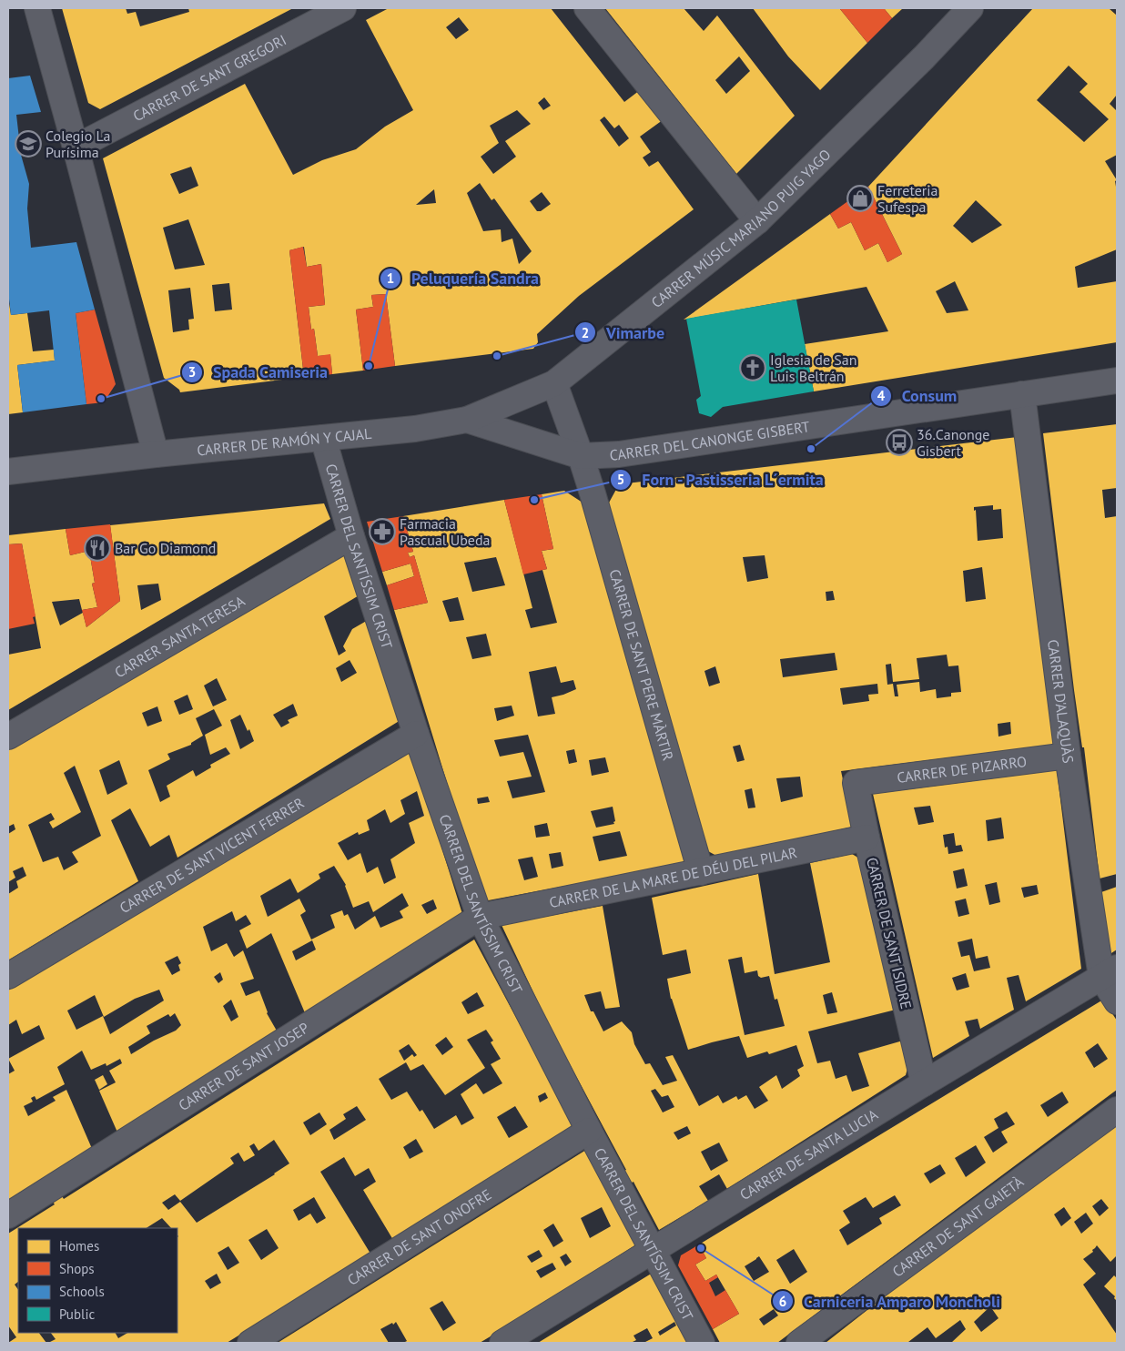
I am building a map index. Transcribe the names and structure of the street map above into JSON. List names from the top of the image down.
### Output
{
  "streets": {
    "street": [
      "CARRER DE SANT GREGORI",
      "CARRER MÚSIC MARIANO PUIG YAGO",
      "CARRER DEL CANONGE GISBERT",
      "CARRER DE RAMÓN Y CAJAL",
      "CARRER DEL SANTÍSSIM CRIST",
      "CARRER SANTA TERESA",
      "CARRER DE SANT PERE MÀRTIR",
      "CARRER D'ALAQUÀS",
      "CARRER DE PIZARRO",
      "CARRER DE SANT VICENT FERRER",
      "CARRER DE LA MARE DE DÉU DEL PILAR",
      "CARRER DE SANT ISIDRE",
      "CARRER DE SANT JOSEP",
      "CARRER DE SANTA LUCIA",
      "CARRER DE SANT GAIETÀ",
      "CARRER DE SANT ONOFRE"
    ]
  },
  "crossings": [
    ["CARRER MÚSIC MARIANO PUIG YAGO", "CARRER DE RAMÓN Y CAJAL"],
    ["CARRER DEL CANONGE GISBERT", "CARRER DE RAMÓN Y CAJAL"],
    ["CARRER DEL CANONGE GISBERT", "CARRER DE SANT PERE MÀRTIR"],
    ["CARRER DEL CANONGE GISBERT", "CARRER D'ALAQUÀS"],
    ["CARRER DE RAMÓN Y CAJAL", "CARRER DEL SANTÍSSIM CRIST"],
    ["CARRER DEL SANTÍSSIM CRIST", "CARRER SANTA TERESA"],
    ["CARRER DEL SANTÍSSIM CRIST", "CARRER DE SANT VICENT FERRER"],
    ["CARRER DEL SANTÍSSIM CRIST", "CARRER DE LA MARE DE DÉU DEL PILAR"],
    ["CARRER DEL SANTÍSSIM CRIST", "CARRER DE SANT JOSEP"],
    ["CARRER DEL SANTÍSSIM CRIST", "CARRER DE SANTA LUCIA"],
    ["CARRER DEL SANTÍSSIM CRIST", "CARRER DE SANT ONOFRE"],
    ["CARRER DE SANT PERE MÀRTIR", "CARRER DE LA MARE DE DÉU DEL PILAR"],
    ["CARRER D'ALAQUÀS", "CARRER DE PIZARRO"],
    ["CARRER D'ALAQUÀS", "CARRER DE SANTA LUCIA"],
    ["CARRER DE PIZARRO", "CARRER DE SANT ISIDRE"],
    ["CARRER DE LA MARE DE DÉU DEL PILAR", "CARRER DE SANT ISIDRE"],
    ["CARRER DE LA MARE DE DÉU DEL PILAR", "CARRER DE SANT JOSEP"],
    ["CARRER DE SANT ISIDRE", "CARRER DE SANTA LUCIA"]
  ],
  "places": {
    "school or university": ["Colegio La Purísima"],
    "shop": ["Ferreteria Sufespa"],
    "other": [
      "Vimarbe",
      "Peluquería Sandra",
      "Spada Camiseria",
      "Consum",
      "Forn - Pastisseria L´ermita",
      "Carniceria Amparo Moncholi"
    ],
    "church": ["Iglesia de San Luis Beltrán"],
    "bus stop": ["36.Canonge Gisbert"],
    "pharmacy": ["Farmacia Pascual Ubeda"],
    "restaurant": ["Bar Go Diamond"]
  },
  "legend": [
    "Homes",
    "Shops",
    "Schools",
    "Public"
  ]
}
